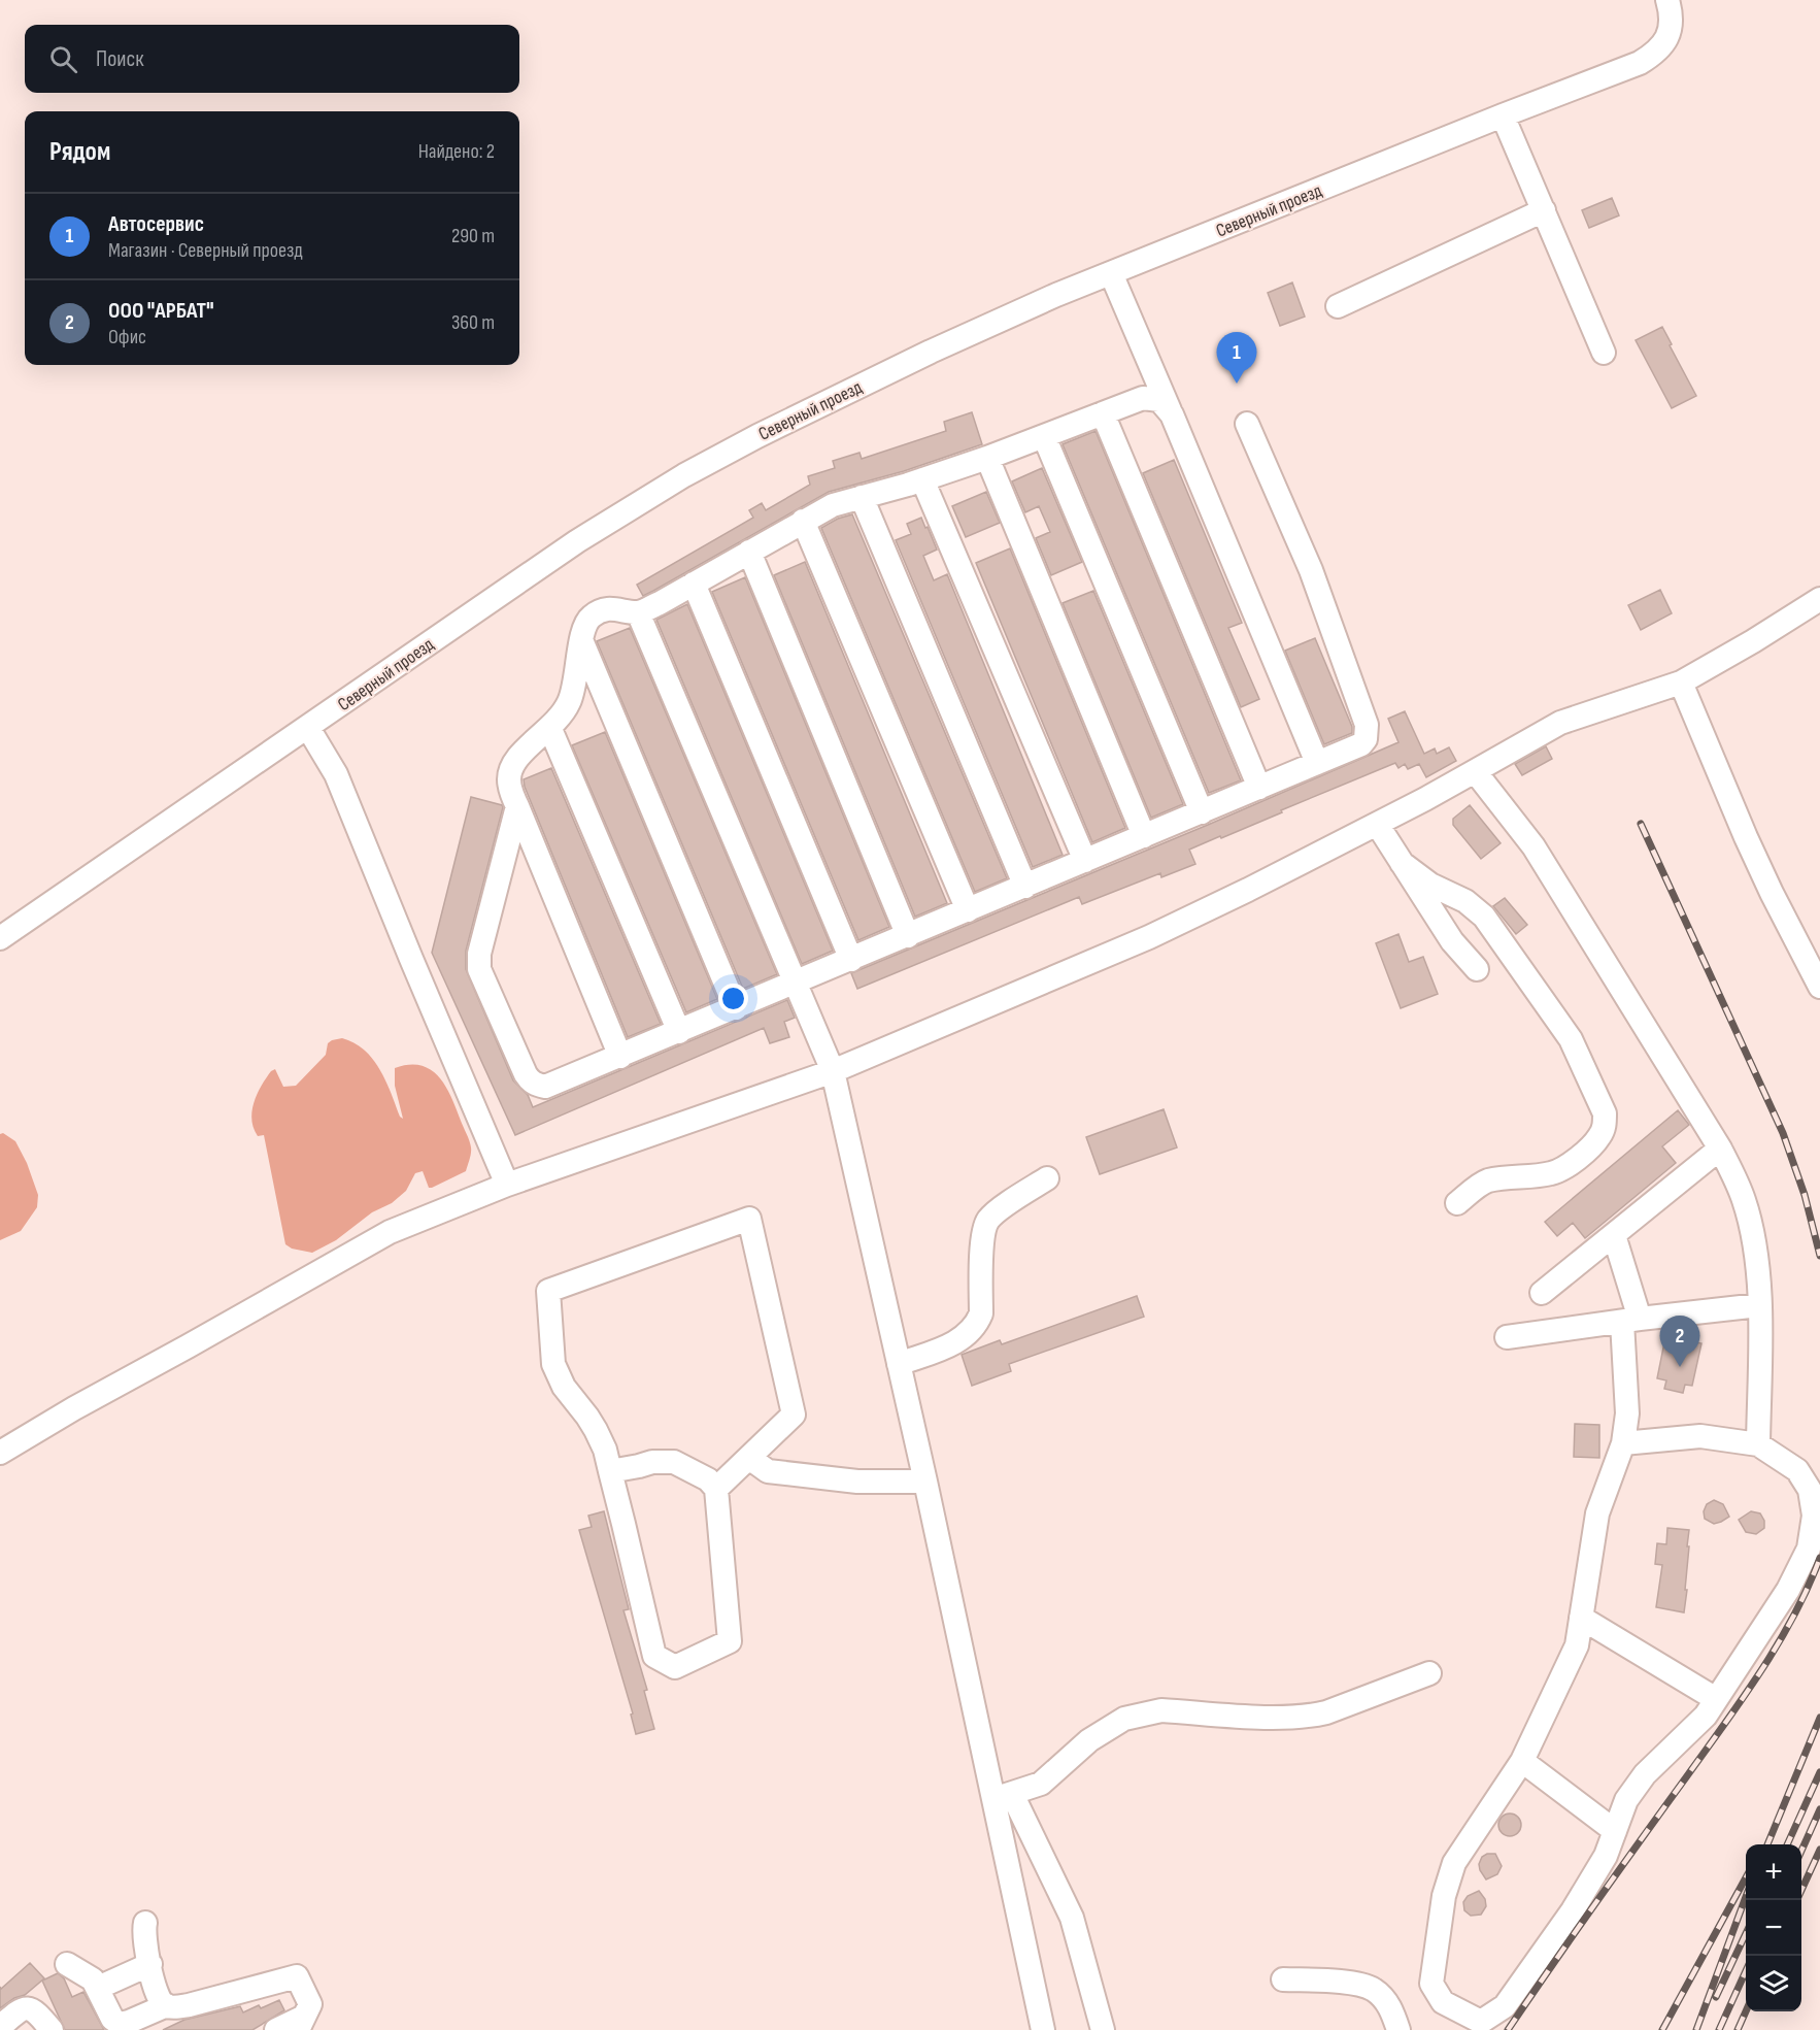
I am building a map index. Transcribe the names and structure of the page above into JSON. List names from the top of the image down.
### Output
{
  "streets": {
    "street": ["Северный проезд"]
  },
  "page": {
    "search": "Поиск",
    "heading": ["Рядом", "Найдено: 2"],
    "list": [
      {
        "mark": "1",
        "name": "Автосервис",
        "note": "Магазин · Северный проезд",
        "value": "290 m"
      },
      {
        "mark": "2",
        "name": "ООО \"АРБАТ\"",
        "note": "Офис",
        "value": "360 m"
      }
    ],
    "pins": ["1", "2"],
    "map_buttons": ["+", "−"]
  }
}
